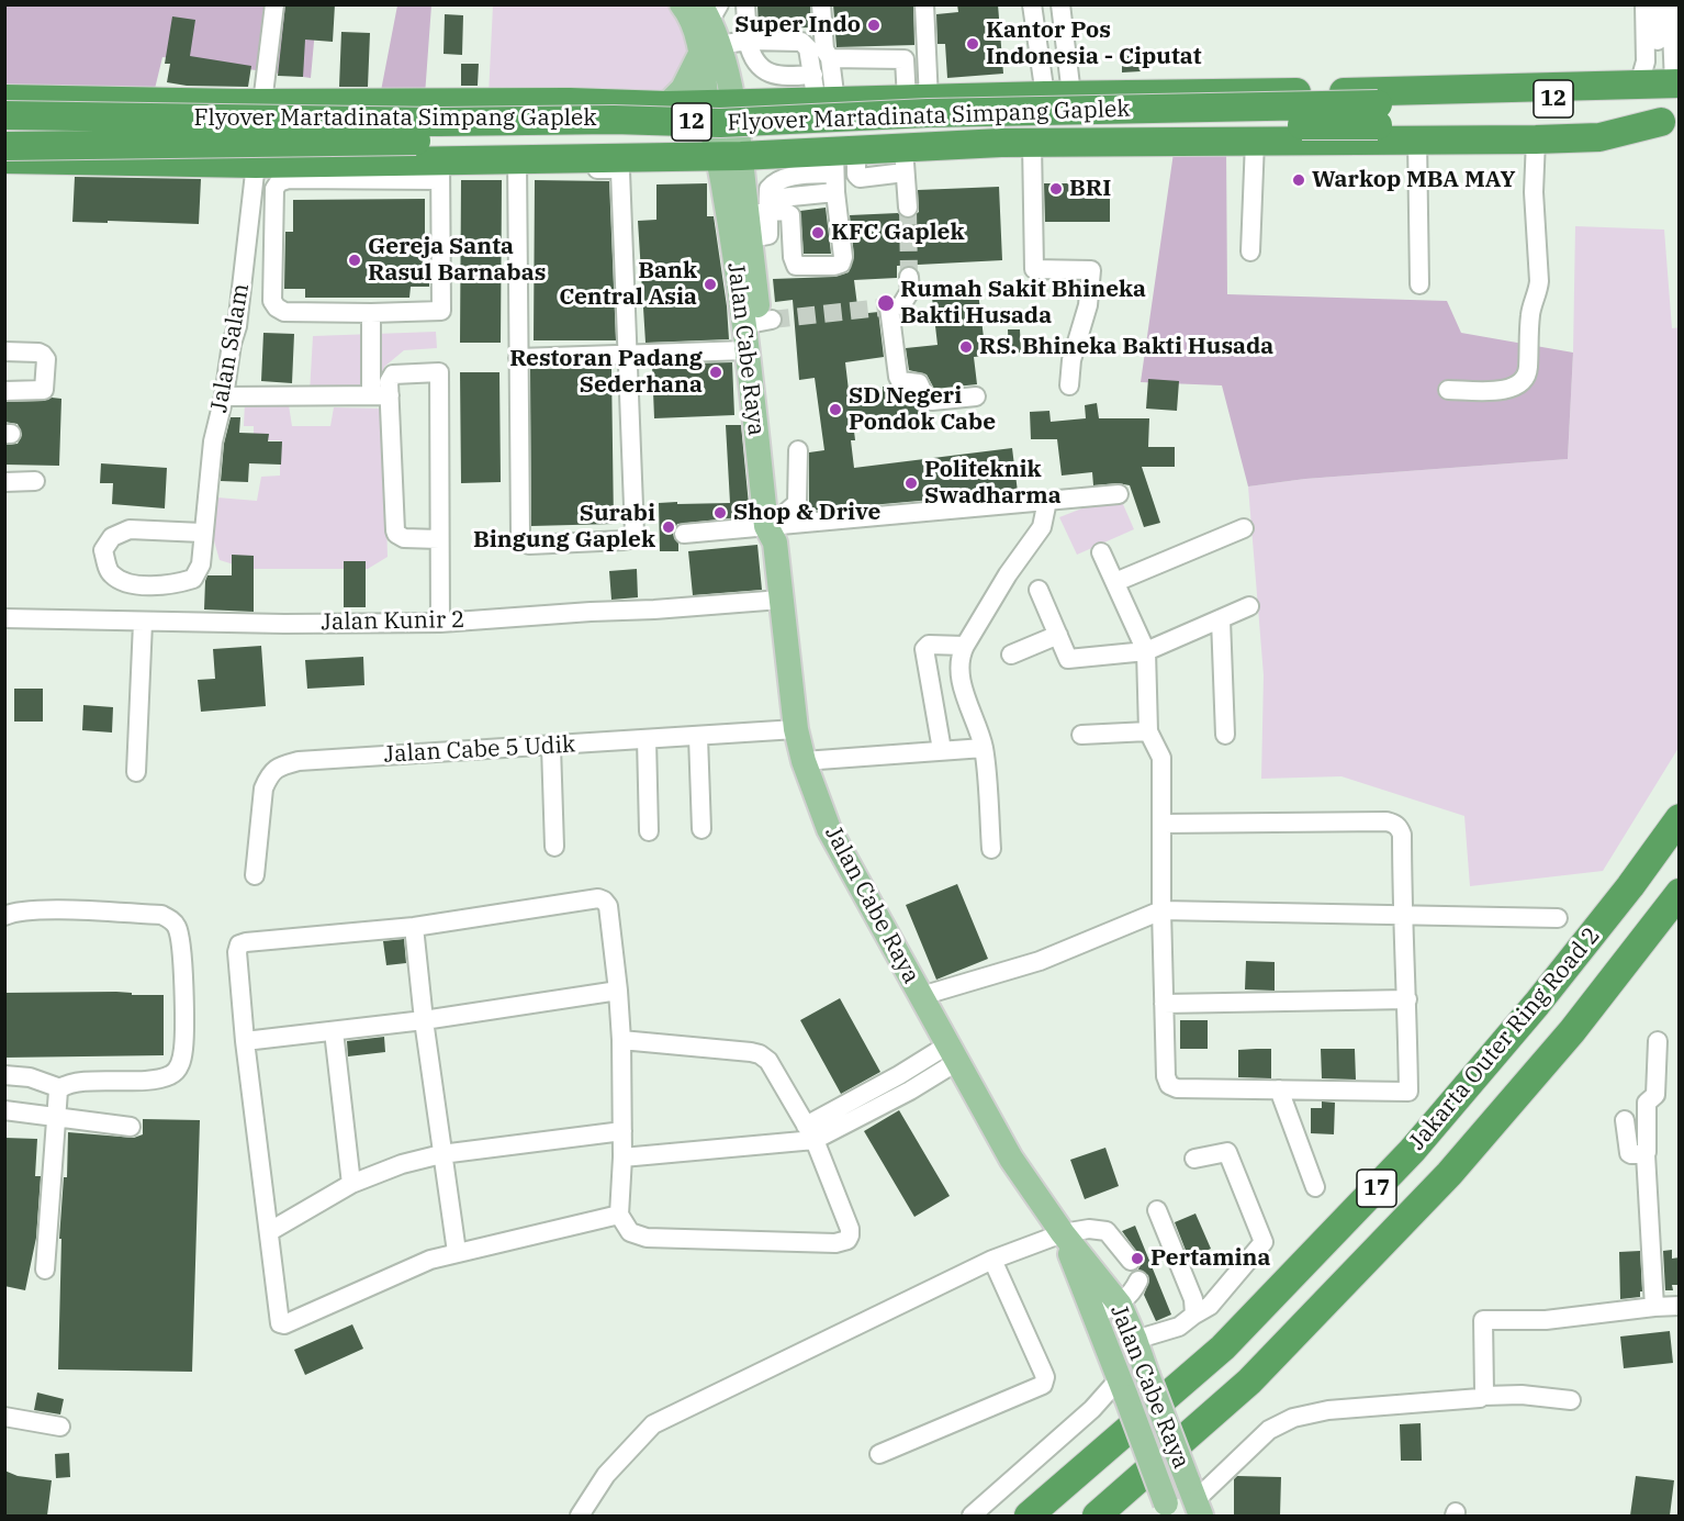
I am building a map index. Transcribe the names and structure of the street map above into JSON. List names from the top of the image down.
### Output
{
  "streets": {
    "highway": [
      "12",
      "Flyover Martadinata Simpang Gaplek",
      "Jakarta Outer Ring Road 2",
      "17"
    ],
    "main road": ["Jalan Cabe Raya"],
    "street": ["Jalan Salam", "Jalan Kunir 2", "Jalan Cabe 5 Udik"]
  },
  "crossings": [
    ["12", "Flyover Martadinata Simpang Gaplek"],
    ["Jalan Cabe Raya", "Jalan Kunir 2"],
    ["Jalan Cabe Raya", "Jalan Cabe 5 Udik"]
  ],
  "places": [
    "Super Indo",
    "Kantor Pos Indonesia - Ciputat",
    "Warkop MBA MAY",
    "BRI",
    "KFC Gaplek",
    "Gereja Santa Rasul Barnabas",
    "Bank Central Asia",
    "Rumah Sakit Bhineka Bakti Husada",
    "RS. Bhineka Bakti Husada",
    "Restoran Padang Sederhana",
    "SD Negeri Pondok Cabe",
    "Politeknik Swadharma",
    "Shop & Drive",
    "Surabi Bingung Gaplek",
    "Pertamina"
  ]
}
